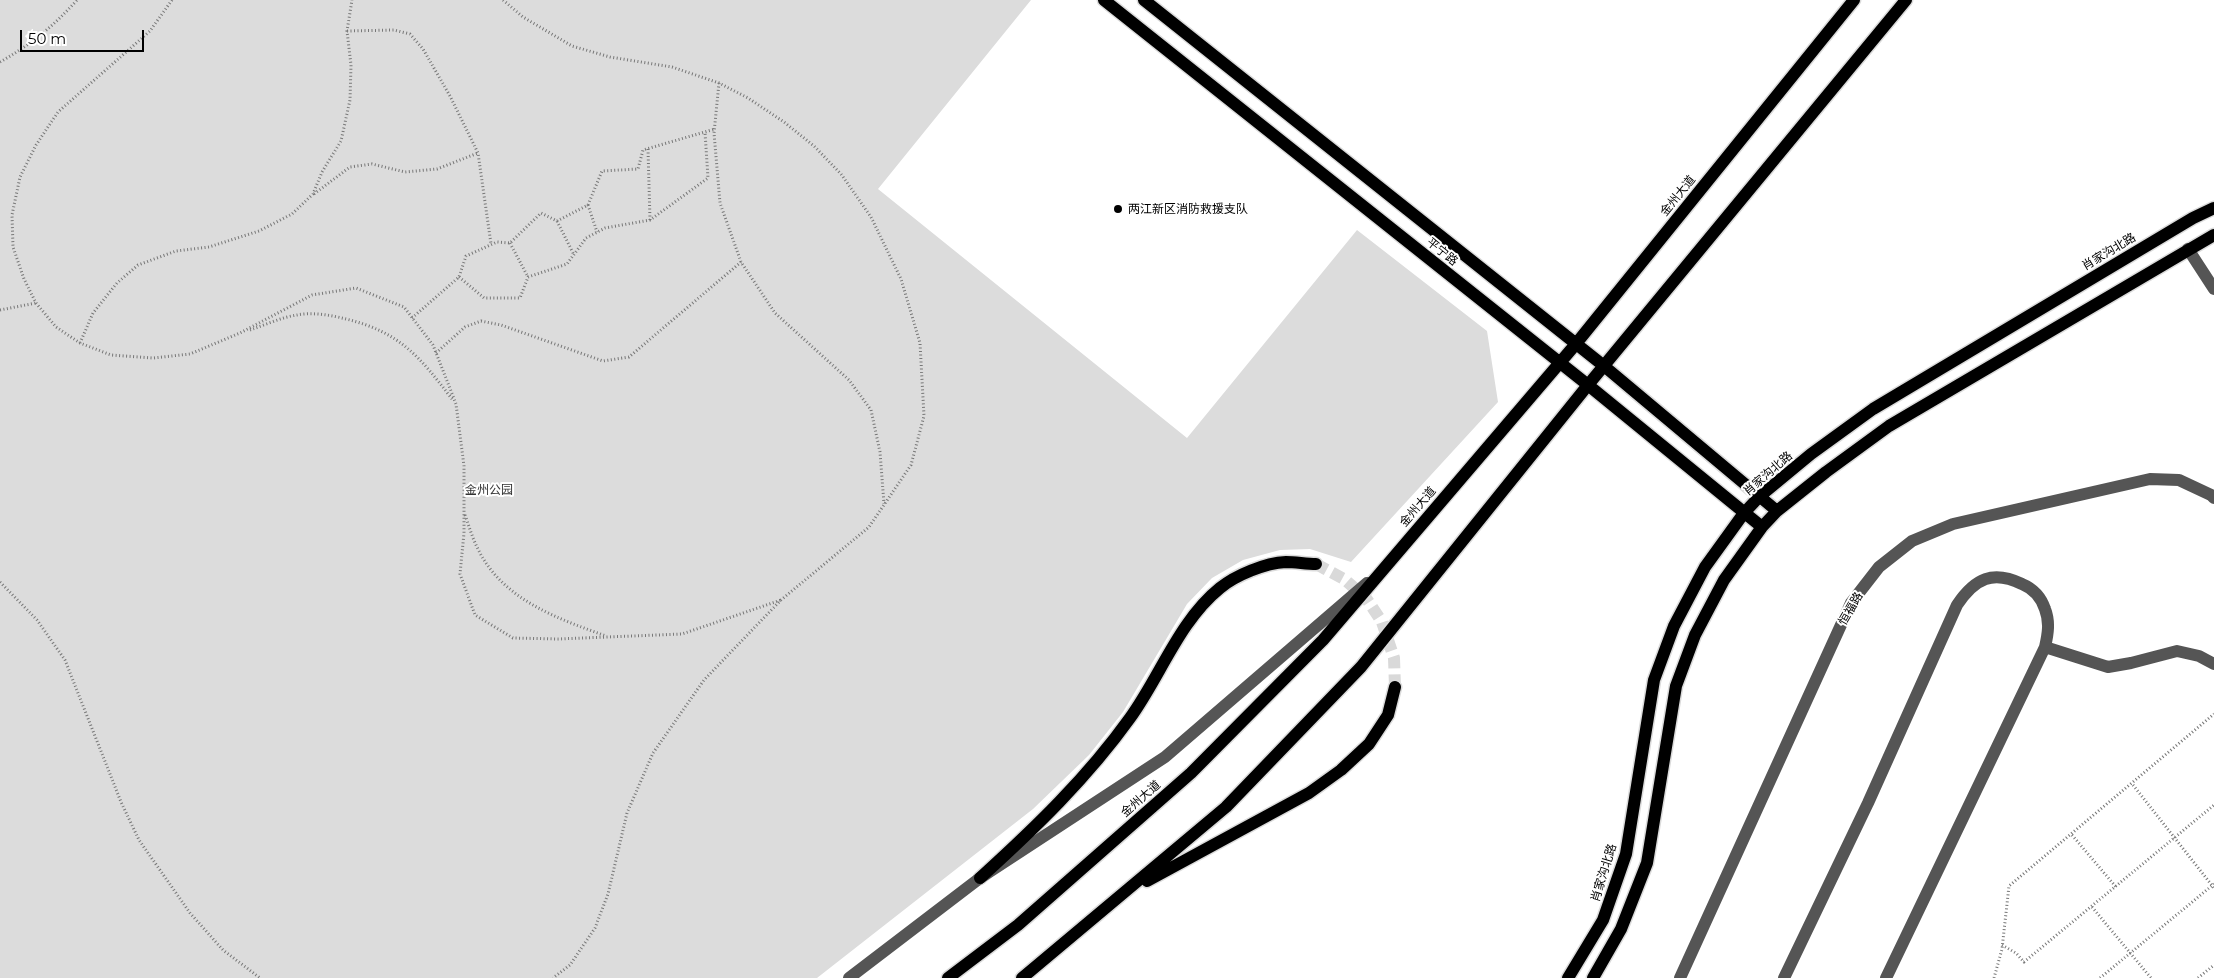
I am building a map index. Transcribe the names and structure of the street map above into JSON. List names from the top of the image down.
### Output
{
  "streets": {
    "main road": ["金州大道", "平宁路", "肖家沟北路"],
    "street": ["恒福路"]
  },
  "crossings": [
    ["金州大道", "平宁路"],
    ["平宁路", "肖家沟北路"]
  ],
  "parks": ["金州公园"],
  "places": ["两江新区消防救援支队"],
  "scale_bar": "50 m"
}
